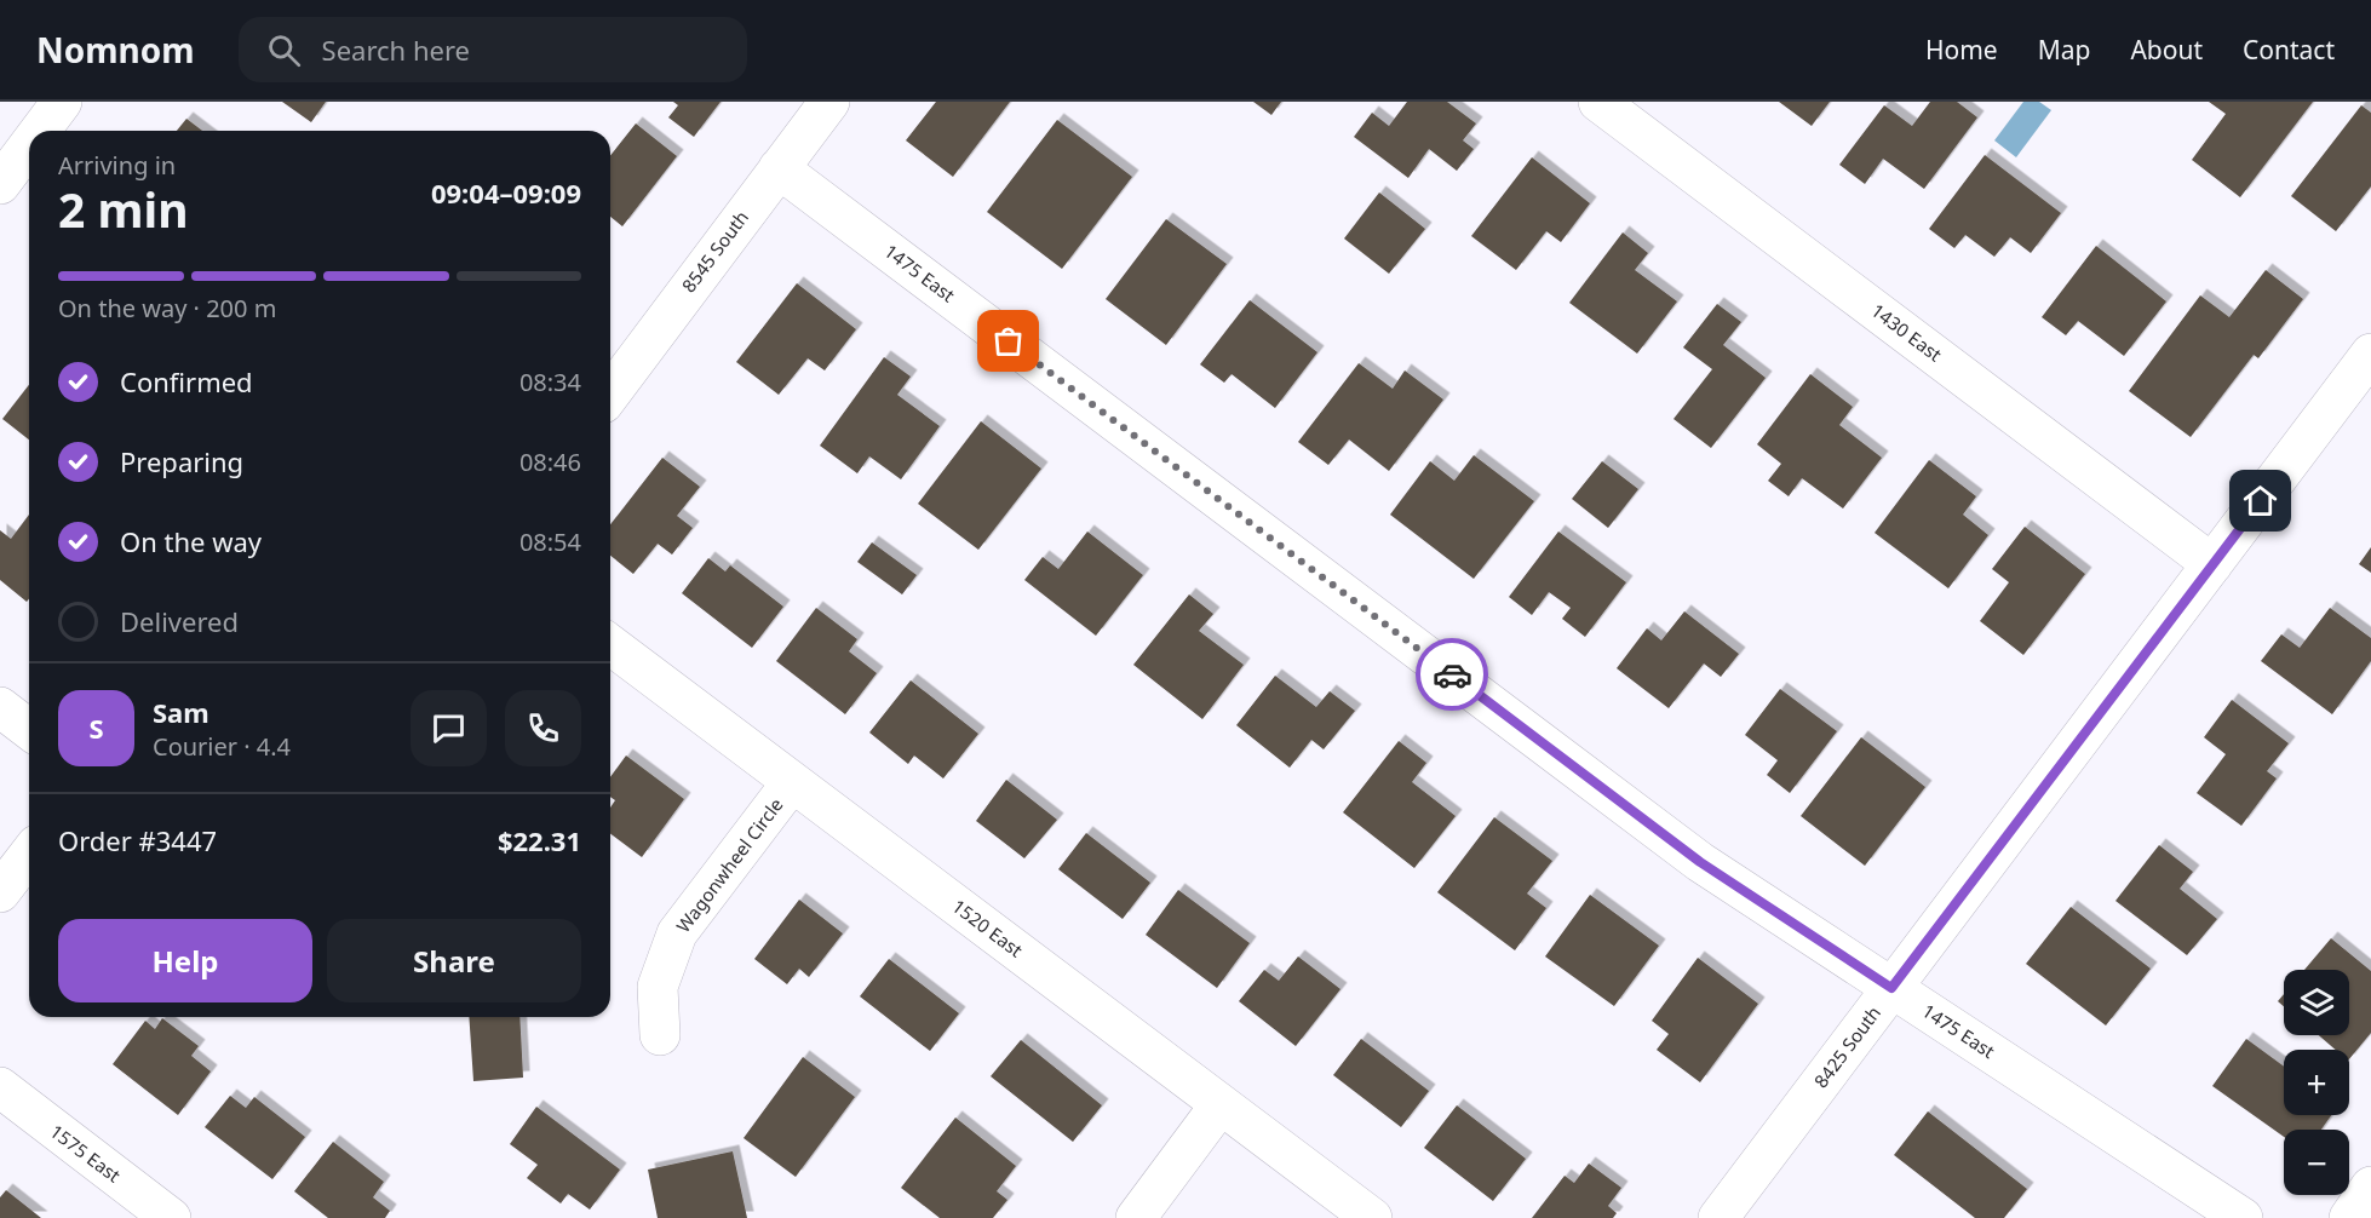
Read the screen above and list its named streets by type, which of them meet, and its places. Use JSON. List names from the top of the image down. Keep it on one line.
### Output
{"streets":{"street":["8545 South","1475 East","1430 East","Wagonwheel Circle","1520 East","8425 South","1575 East"]},"crossings":[["8545 South","1475 East"],["1475 East","8425 South"],["1430 East","8425 South"],["Wagonwheel Circle","1520 East"]],"page":{"header":"Nomnom","search":"Search here","nav":["Home","Map","About","Contact"],"heading":["2 min","Arriving in","09:04–09:09"],"panel":["Sam","Courier · 4.4","Order #3447","$22.31"],"bar":"On the way · 200 m","list":[["Confirmed","08:34"],["Preparing","08:46"],["On the way","08:54"],"Delivered"],"round":"S","buttons":["Help","Share"],"map_buttons":["+","−"]}}
